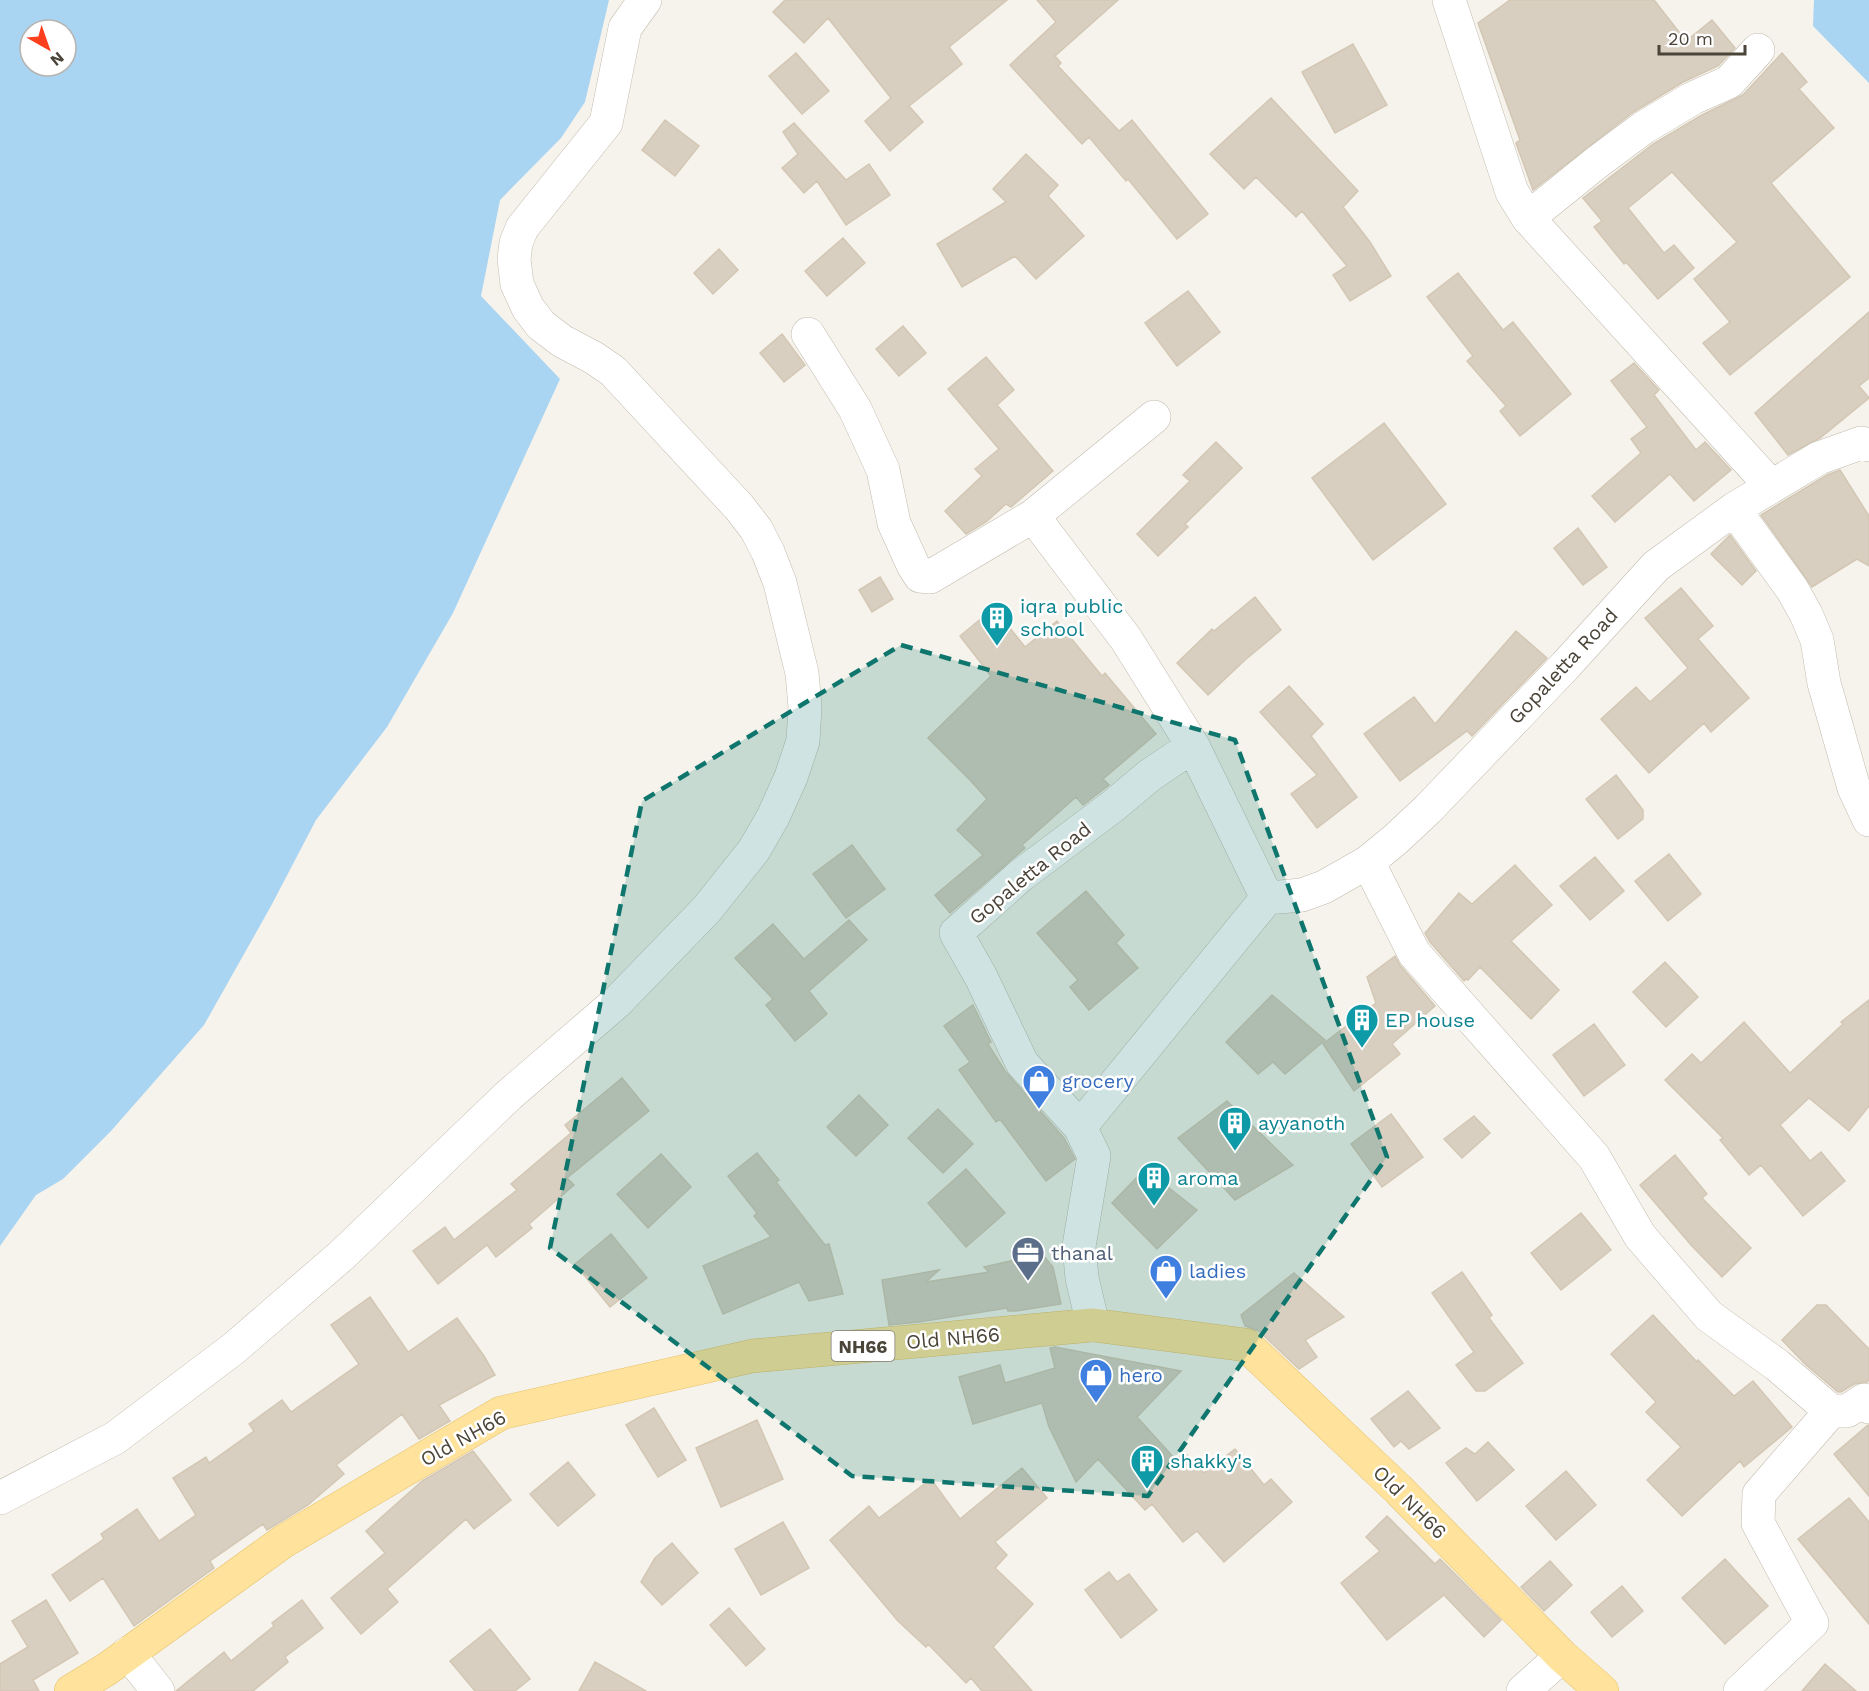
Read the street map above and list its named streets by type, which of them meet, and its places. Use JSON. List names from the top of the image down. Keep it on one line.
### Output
{"streets":{"main road":["Old NH66","NH66"],"street":["Gopaletta Road"]},"crossings":[["Gopaletta Road","Old NH66"]],"places":{"building":["iqra public school","EP house","ayyanoth","aroma","shakky's"],"shop":["grocery","ladies","hero"],"office":["thanal"]},"scale_bar":"20 m","north":"bottom right"}
